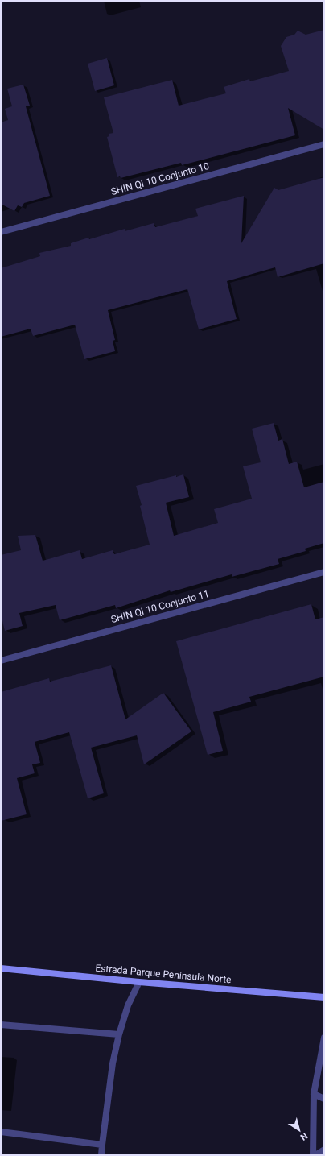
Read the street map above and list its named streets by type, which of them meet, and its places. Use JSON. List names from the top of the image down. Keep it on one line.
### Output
{"streets":{"main road":["Estrada Parque Península Norte"],"street":["SHIN QI 10 Conjunto 10","SHIN QI 10 Conjunto 11"]},"north":"bottom right"}
